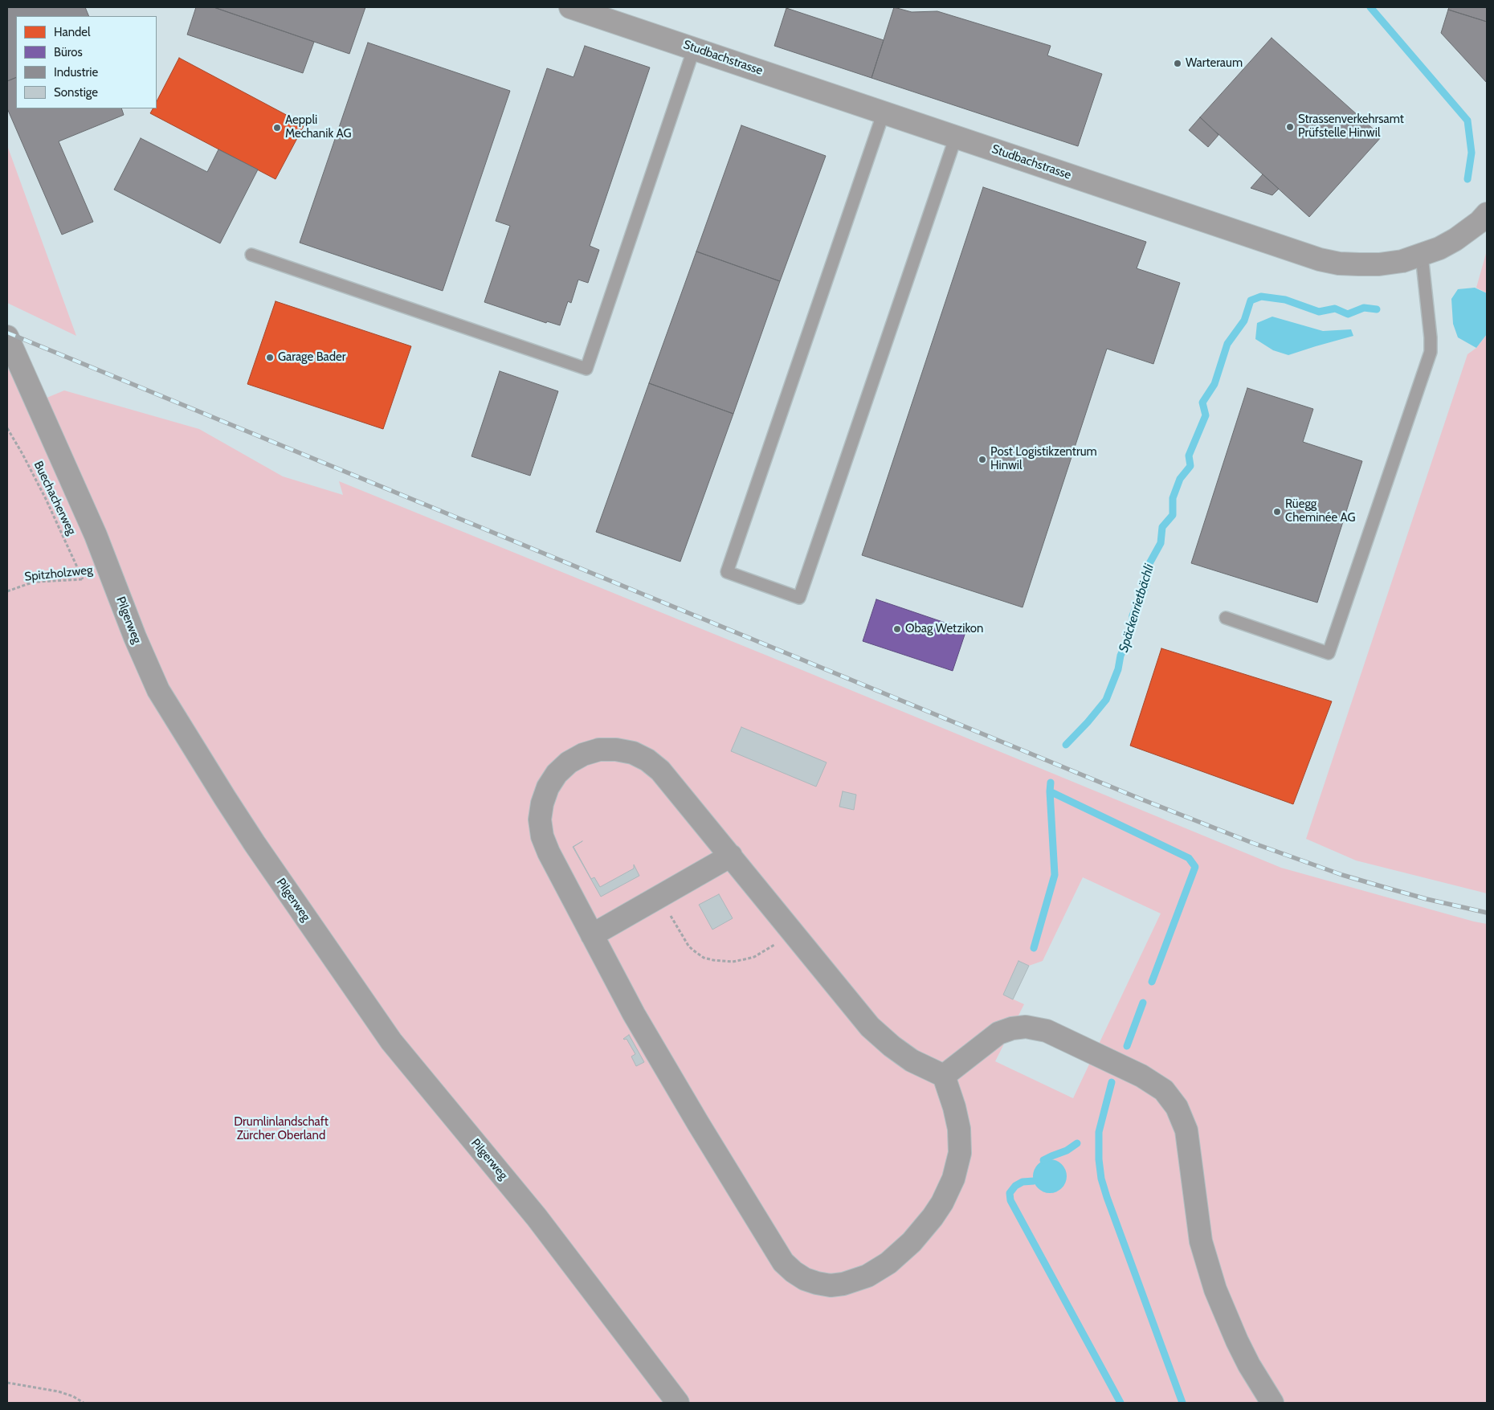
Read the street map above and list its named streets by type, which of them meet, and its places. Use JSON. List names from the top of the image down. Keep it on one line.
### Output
{"streets":{"street":["Studbachstrasse","Pilgerweg"],"path":["Buechacherweg","Spitzholzweg"]},"crossings":[["Buechacherweg","Spitzholzweg"],["Spitzholzweg","Pilgerweg"]],"water":["Späckenrietbächli"],"parks":["Drumlinlandschaft Zürcher Oberland"],"places":["Warteraum","Strassenverkehrsamt Prüfstelle Hinwil","Aeppli Mechanik AG","Garage Bader","Post Logistikzentrum Hinwil","Rüegg Cheminée AG","Obag Wetzikon"],"legend":["Handel","Büros","Industrie","Sonstige"]}
